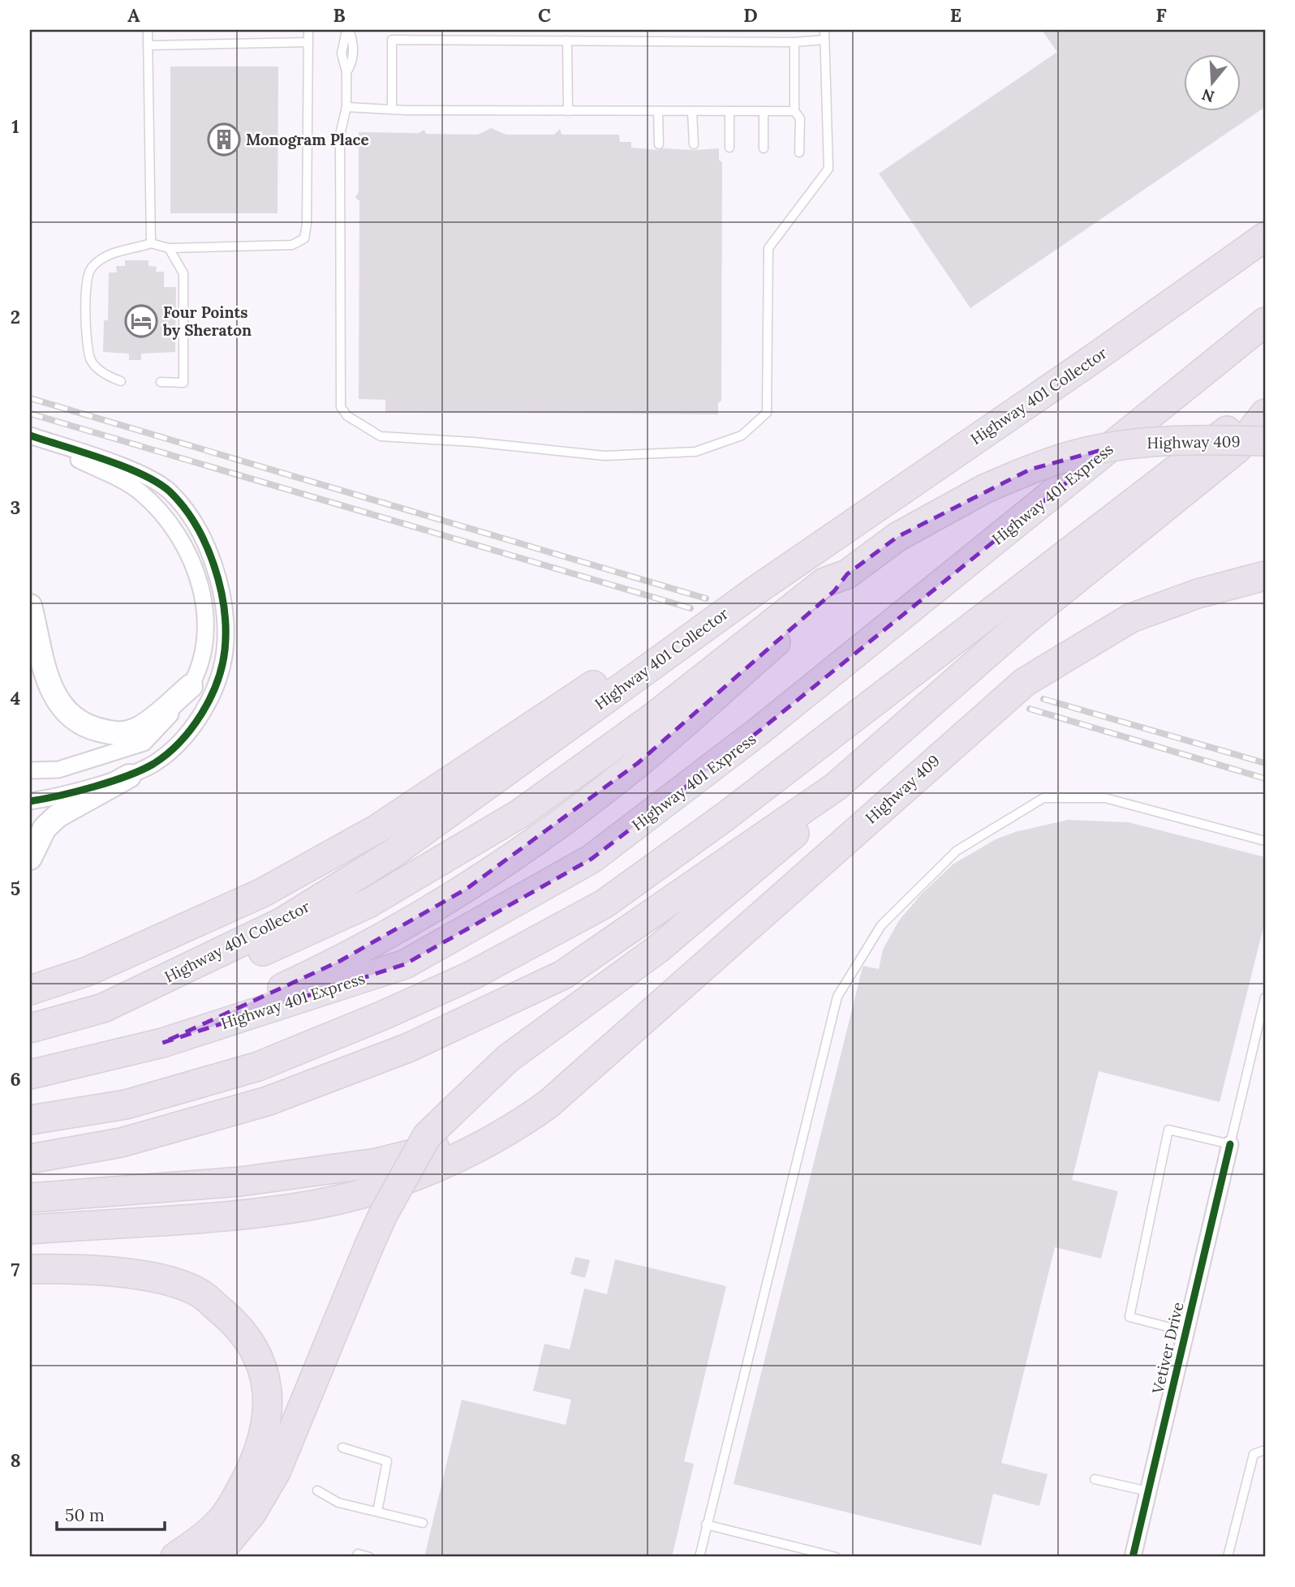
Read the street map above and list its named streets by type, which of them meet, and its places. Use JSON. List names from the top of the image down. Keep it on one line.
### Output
{"streets":{"highway":["Highway 401 Collector","Highway 409","Highway 401 Express"],"street":["Vetiver Drive"]},"places":{"building":["Monogram Place"],"hotel":["Four Points by Sheraton"]},"scale_bar":"50 m","north":"bottom","grid":{"columns":["A","B","C","D","E","F"],"rows":["1","2","3","4","5","6","7","8"]}}
